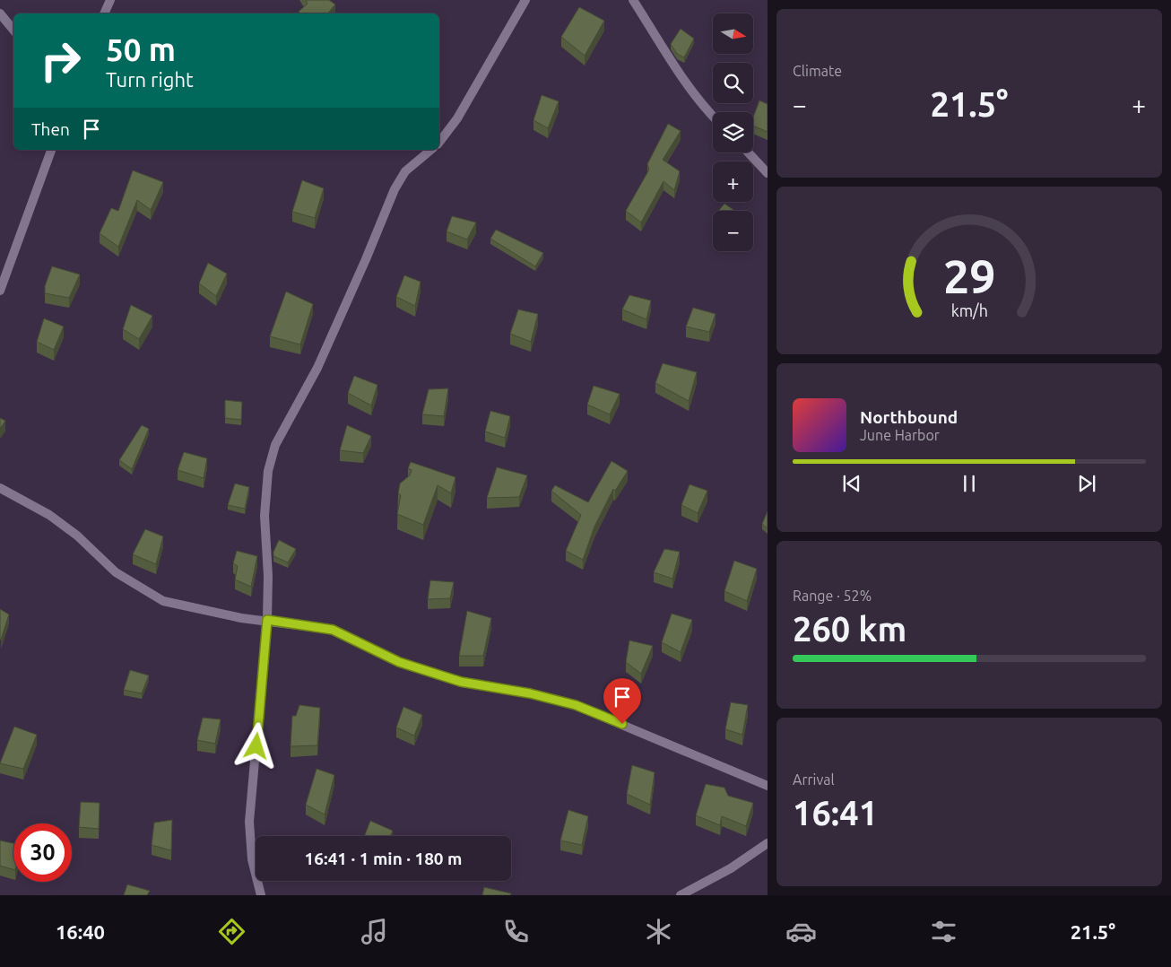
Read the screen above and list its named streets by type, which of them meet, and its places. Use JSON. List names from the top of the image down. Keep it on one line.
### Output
{"north":"right","page":{"tile":["Climate",["Range · 52%","260 km"],["Arrival","16:41"]],"map_buttons":["+","−"],"turn":["50 m","Turn right"],"heat":["−","21.5°","+"],"then":"Then","song":["Northbound","June Harbor"],"limit":"30","trip":"16:41 · 1 min · 180 m","tabs":["16:40","21.5°"],"gauge":["29","km/h"]}}
